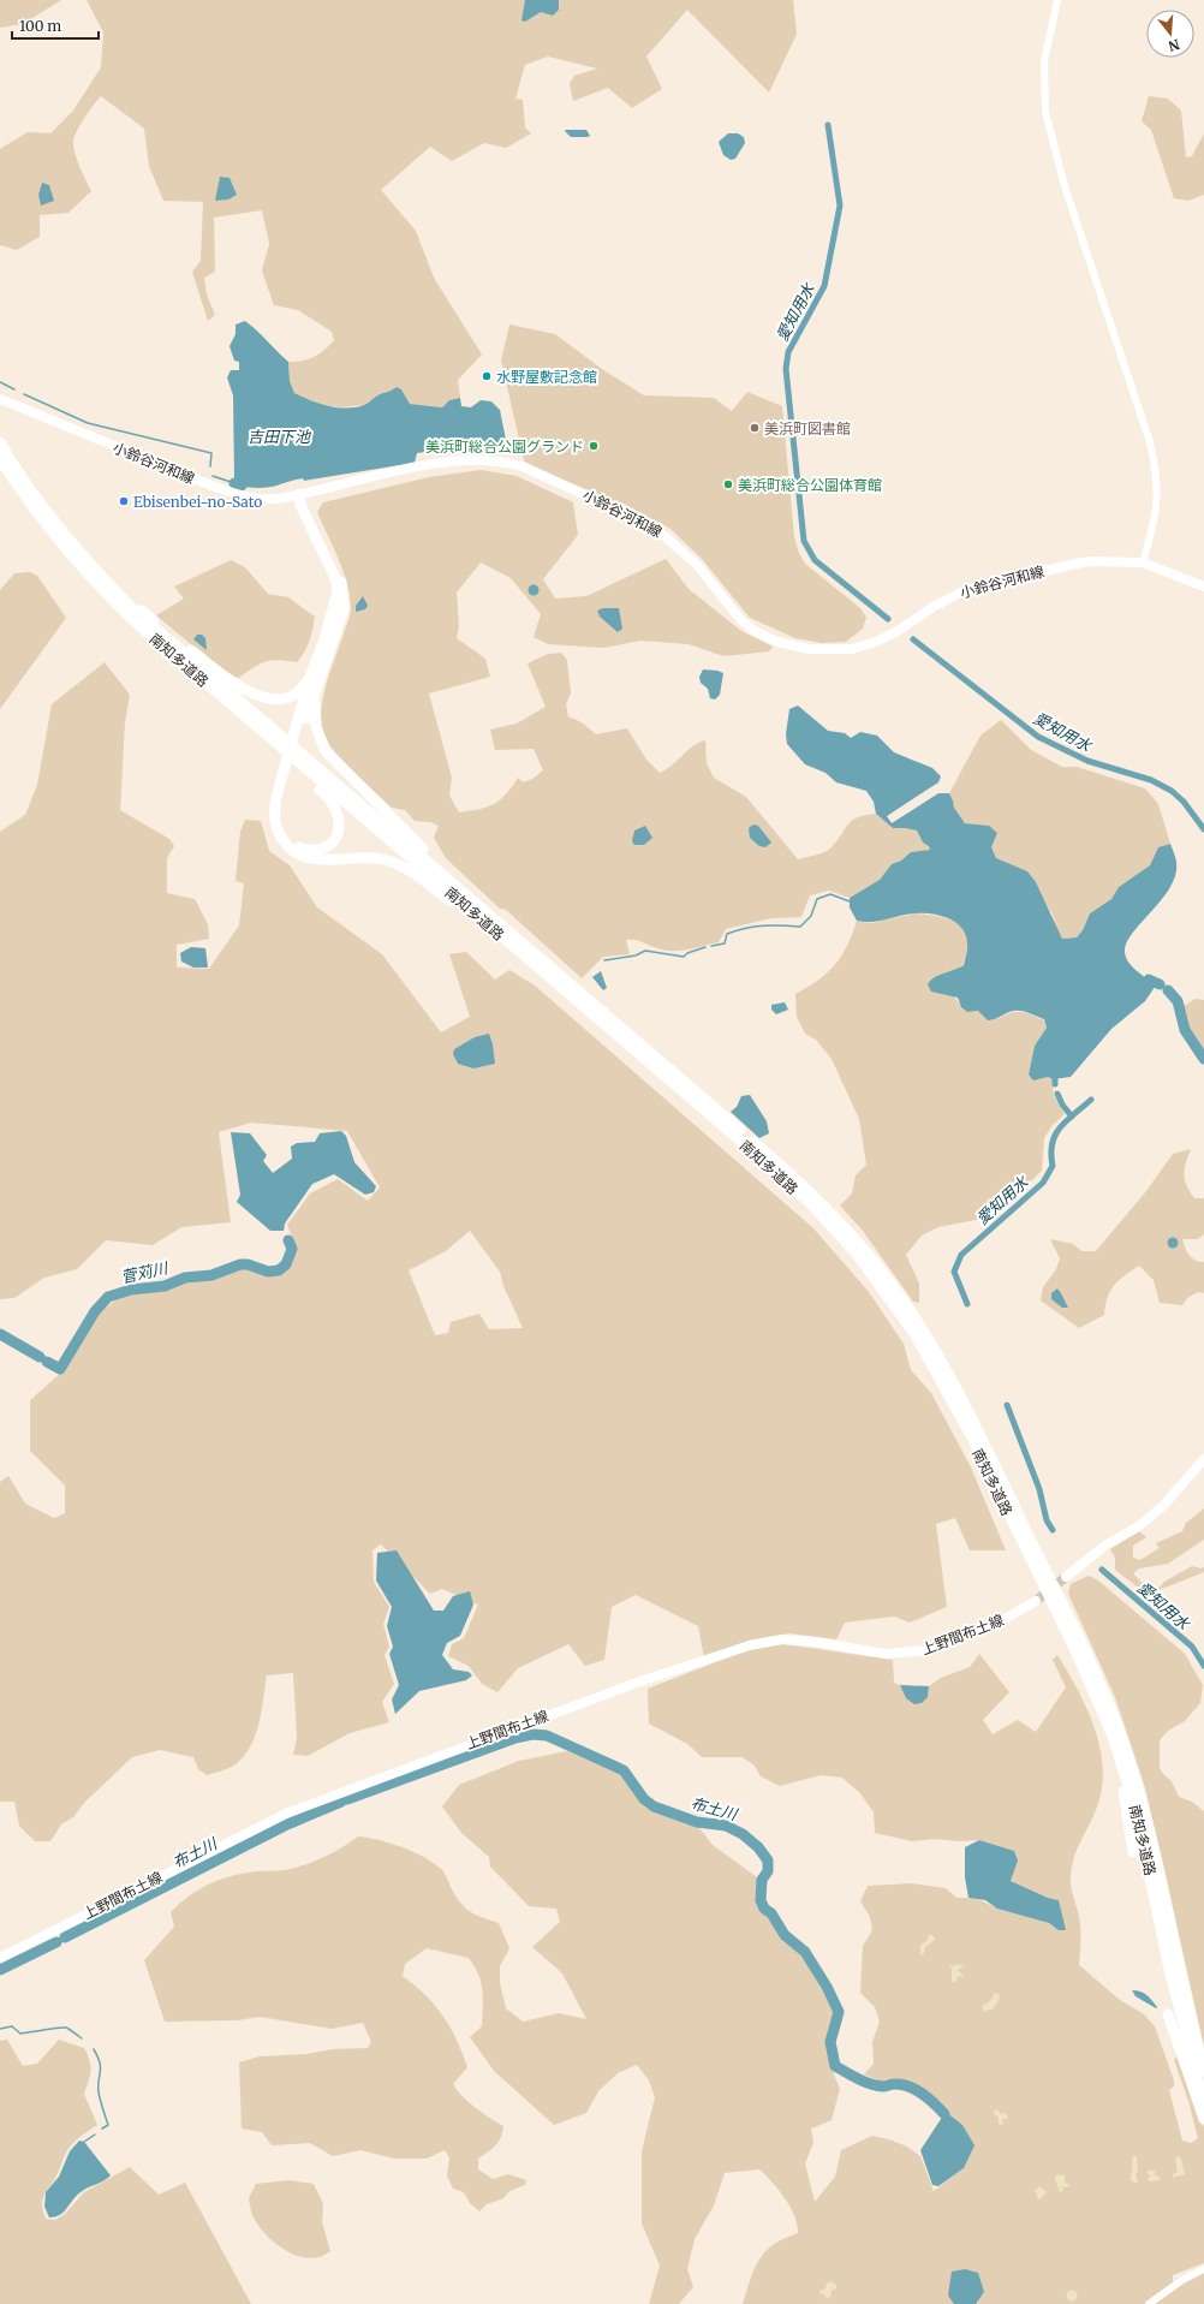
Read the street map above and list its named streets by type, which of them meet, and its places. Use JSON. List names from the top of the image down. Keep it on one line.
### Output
{"streets":{"highway":["南知多道路"],"main road":["小鈴谷河和線","上野間布土線"]},"water":["愛知用水","吉田下池","菅苅川","布土川"],"places":["水野屋敷記念館","美浜町図書館","美浜町総合公園グランド","美浜町総合公園体育館","Ebisenbei-no-Sato"],"scale_bar":"100 m","north":"bottom"}
